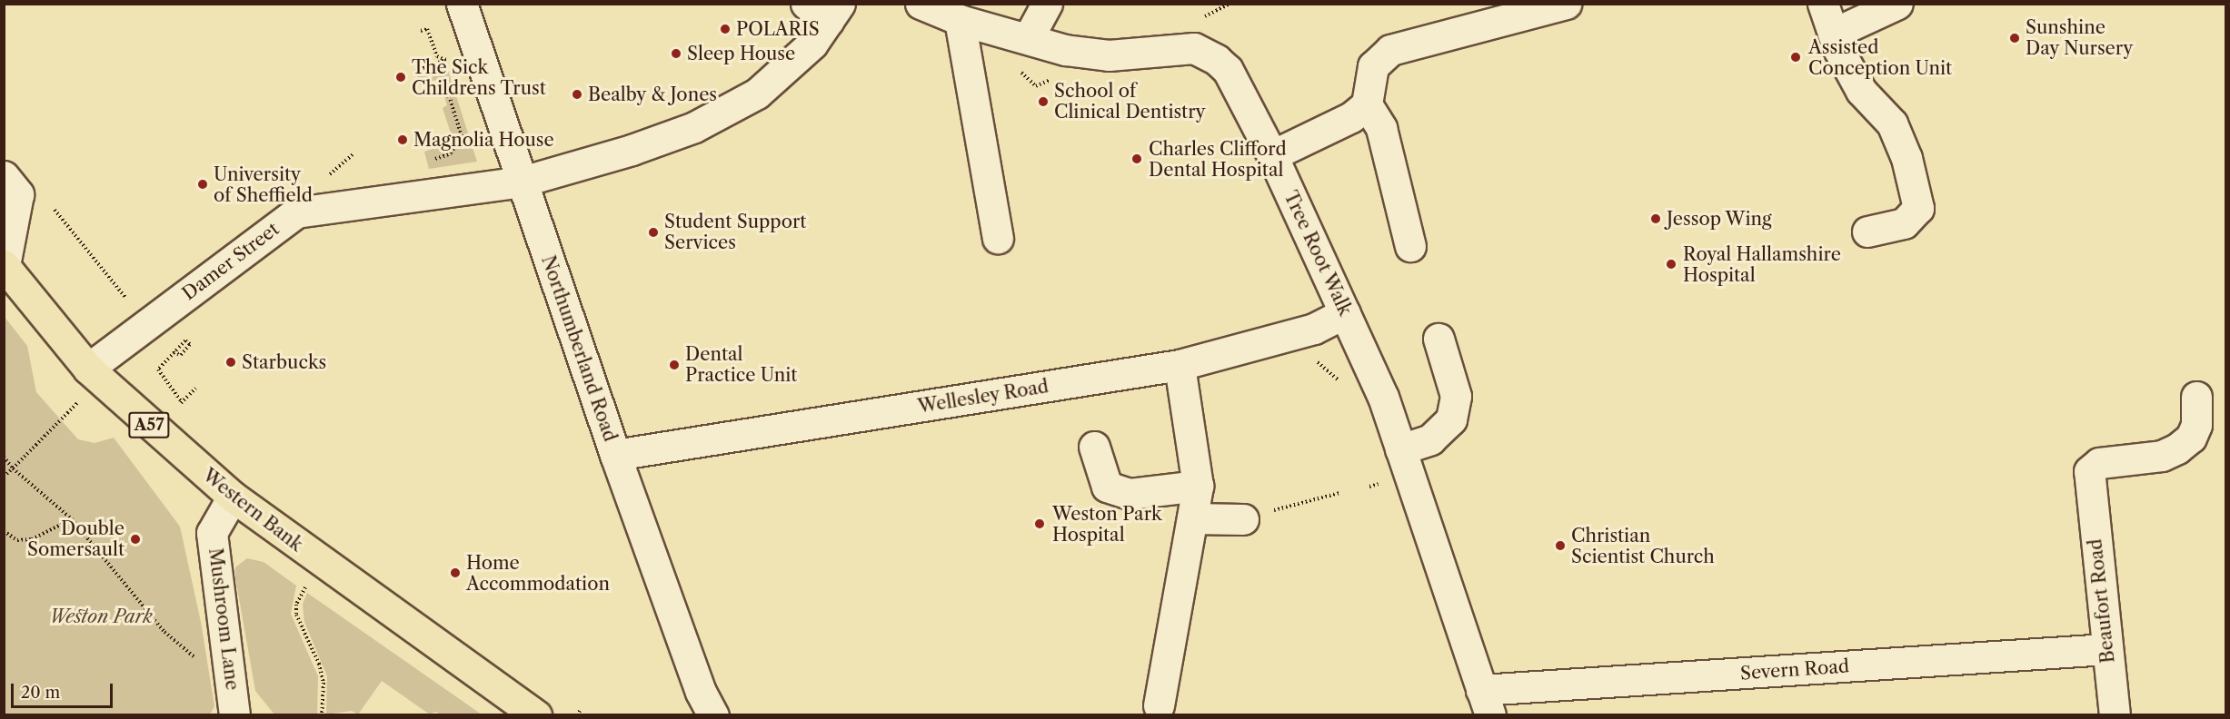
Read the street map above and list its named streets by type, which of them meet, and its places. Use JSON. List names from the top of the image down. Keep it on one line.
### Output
{"streets":{"main road":["A57","Western Bank"],"street":["Tree Root Walk","Damer Street","Northumberland Road","Wellesley Road","Beaufort Road","Mushroom Lane","Severn Road"]},"crossings":[["Tree Root Walk","Wellesley Road"],["Tree Root Walk","Severn Road"],["Damer Street","Northumberland Road"],["Damer Street","Western Bank"],["Northumberland Road","Wellesley Road"],["Western Bank","Mushroom Lane"],["Beaufort Road","Severn Road"]],"parks":["Weston Park"],"places":["POLARIS","Sunshine Day Nursery","Sleep House","Assisted Conception Unit","The Sick Childrens Trust","Bealby & Jones","School of Clinical Dentistry","Magnolia House","Charles Clifford Dental Hospital","University of Sheffield","Jessop Wing","Student Support Services","Royal Hallamshire Hospital","Starbucks","Dental Practice Unit","Weston Park Hospital","Double Somersault","Christian Scientist Church","Home Accommodation"],"scale_bar":"20 m"}
